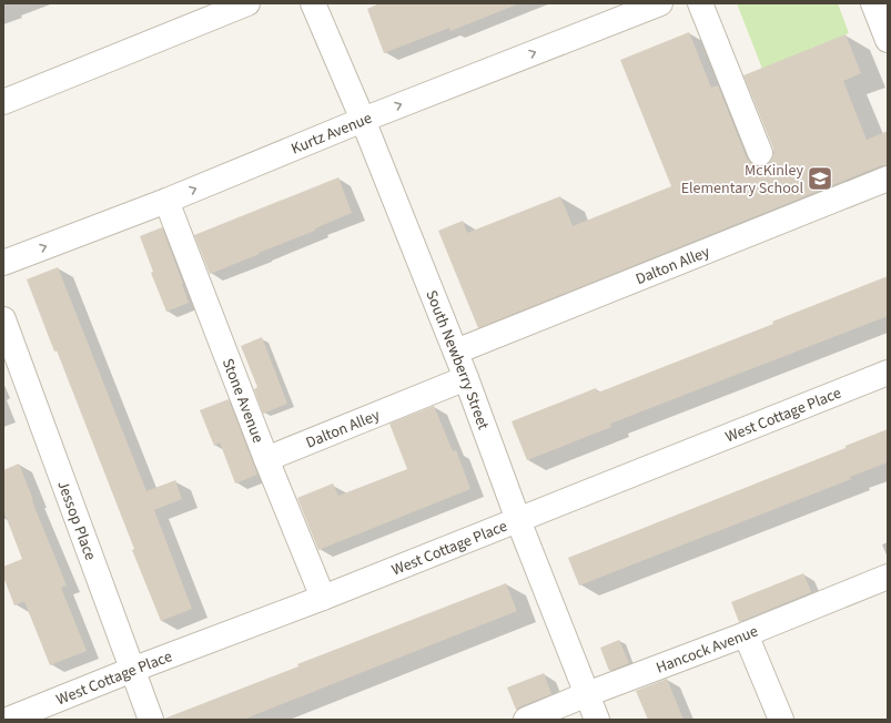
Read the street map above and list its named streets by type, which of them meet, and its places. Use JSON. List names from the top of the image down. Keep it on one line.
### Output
{"streets":{"street":["Kurtz Avenue","Dalton Alley","South Newberry Street","Stone Avenue","West Cottage Place","Jessop Place","Hancock Avenue"]},"crossings":[["Kurtz Avenue","South Newberry Street"],["Kurtz Avenue","Stone Avenue"],["Dalton Alley","South Newberry Street"],["Dalton Alley","Stone Avenue"],["South Newberry Street","West Cottage Place"],["South Newberry Street","Hancock Avenue"],["Stone Avenue","West Cottage Place"],["West Cottage Place","Jessop Place"]],"places":{"school or university":["McKinley Elementary School"]}}
